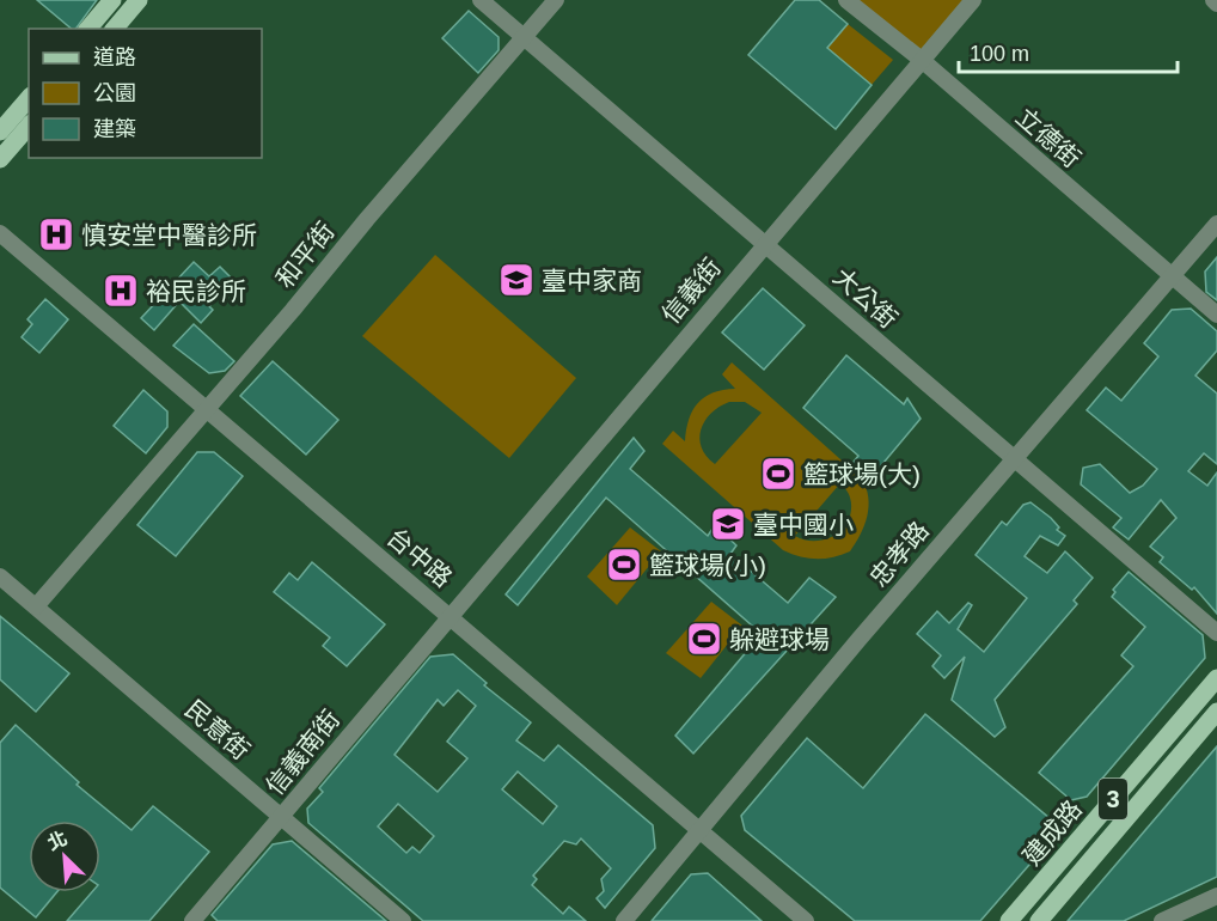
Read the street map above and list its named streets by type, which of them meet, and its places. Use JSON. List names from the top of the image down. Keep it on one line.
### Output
{"streets":{"main road":["3","建成路"],"street":["立德街","和平街","信義街","大公街","忠孝路","台中路","民意街","信義南街"]},"crossings":[["立德街","信義街"],["立德街","忠孝路"],["和平街","大公街"],["和平街","台中路"],["和平街","民意街"],["信義街","大公街"],["信義街","台中路"],["信義街","信義南街"],["大公街","忠孝路"],["忠孝路","台中路"],["台中路","信義南街"],["民意街","信義南街"]],"places":{"hospital":["慎安堂中醫診所","裕民診所"],"school or university":["臺中家商","臺中國小"],"sports":["籃球場(大)","籃球場(小)","躲避球場"]},"legend":["道路","公園","建築"],"scale_bar":"100 m","north":"top left"}
